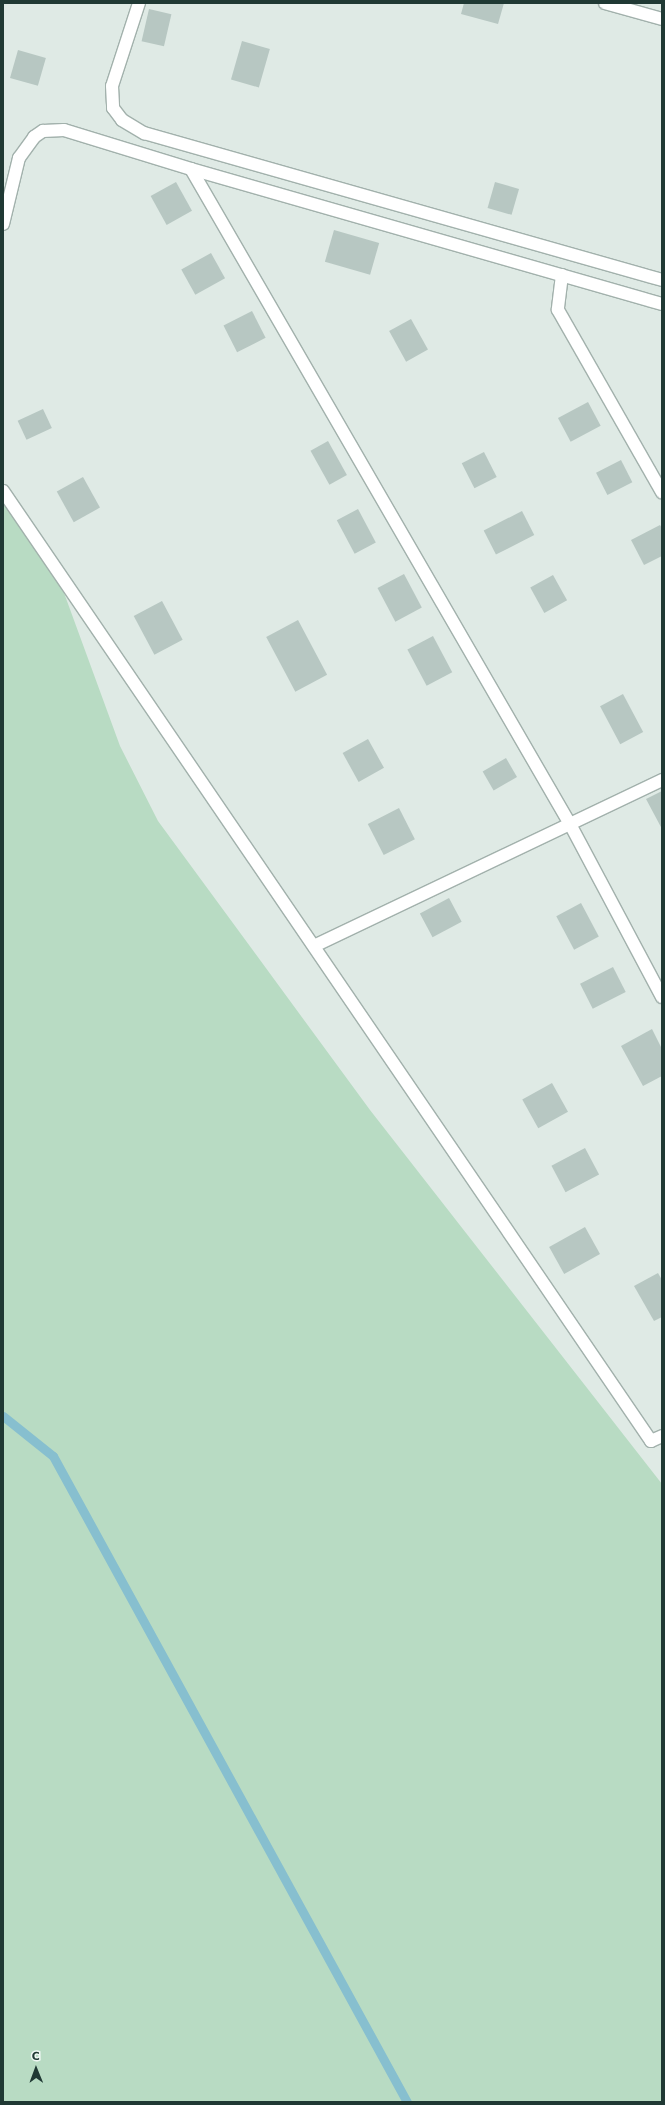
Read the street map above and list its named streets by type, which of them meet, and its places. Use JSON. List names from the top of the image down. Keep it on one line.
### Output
{"north":"top"}
